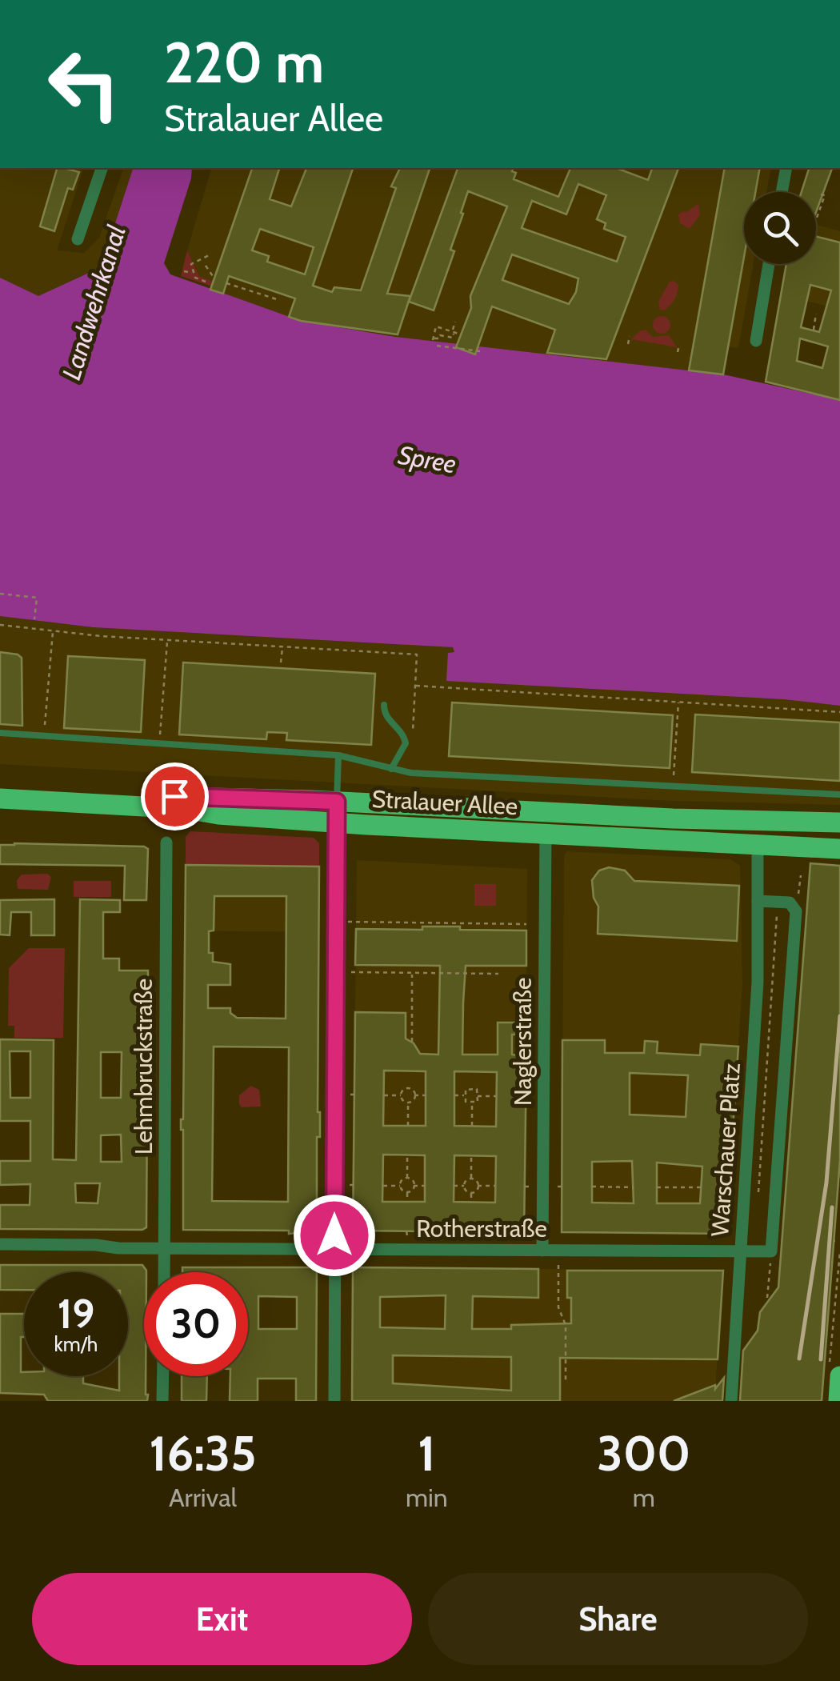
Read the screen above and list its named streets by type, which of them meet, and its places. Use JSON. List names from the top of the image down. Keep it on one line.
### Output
{"streets":{"main road":["Stralauer Allee"],"street":["Naglerstraße","Lehmbruckstraße","Warschauer Platz","Rotherstraße"]},"crossings":[["Stralauer Allee","Naglerstraße"],["Stralauer Allee","Warschauer Platz"],["Naglerstraße","Rotherstraße"],["Lehmbruckstraße","Rotherstraße"],["Warschauer Platz","Rotherstraße"]],"water":["Landwehrkanal","Spree"],"page":{"turn":["220 m","Stralauer Allee"],"speed":"19 km/h","limit":"30","eta":["16:35","Arrival","1","min","300","m"],"buttons":["Exit","Share"]}}
